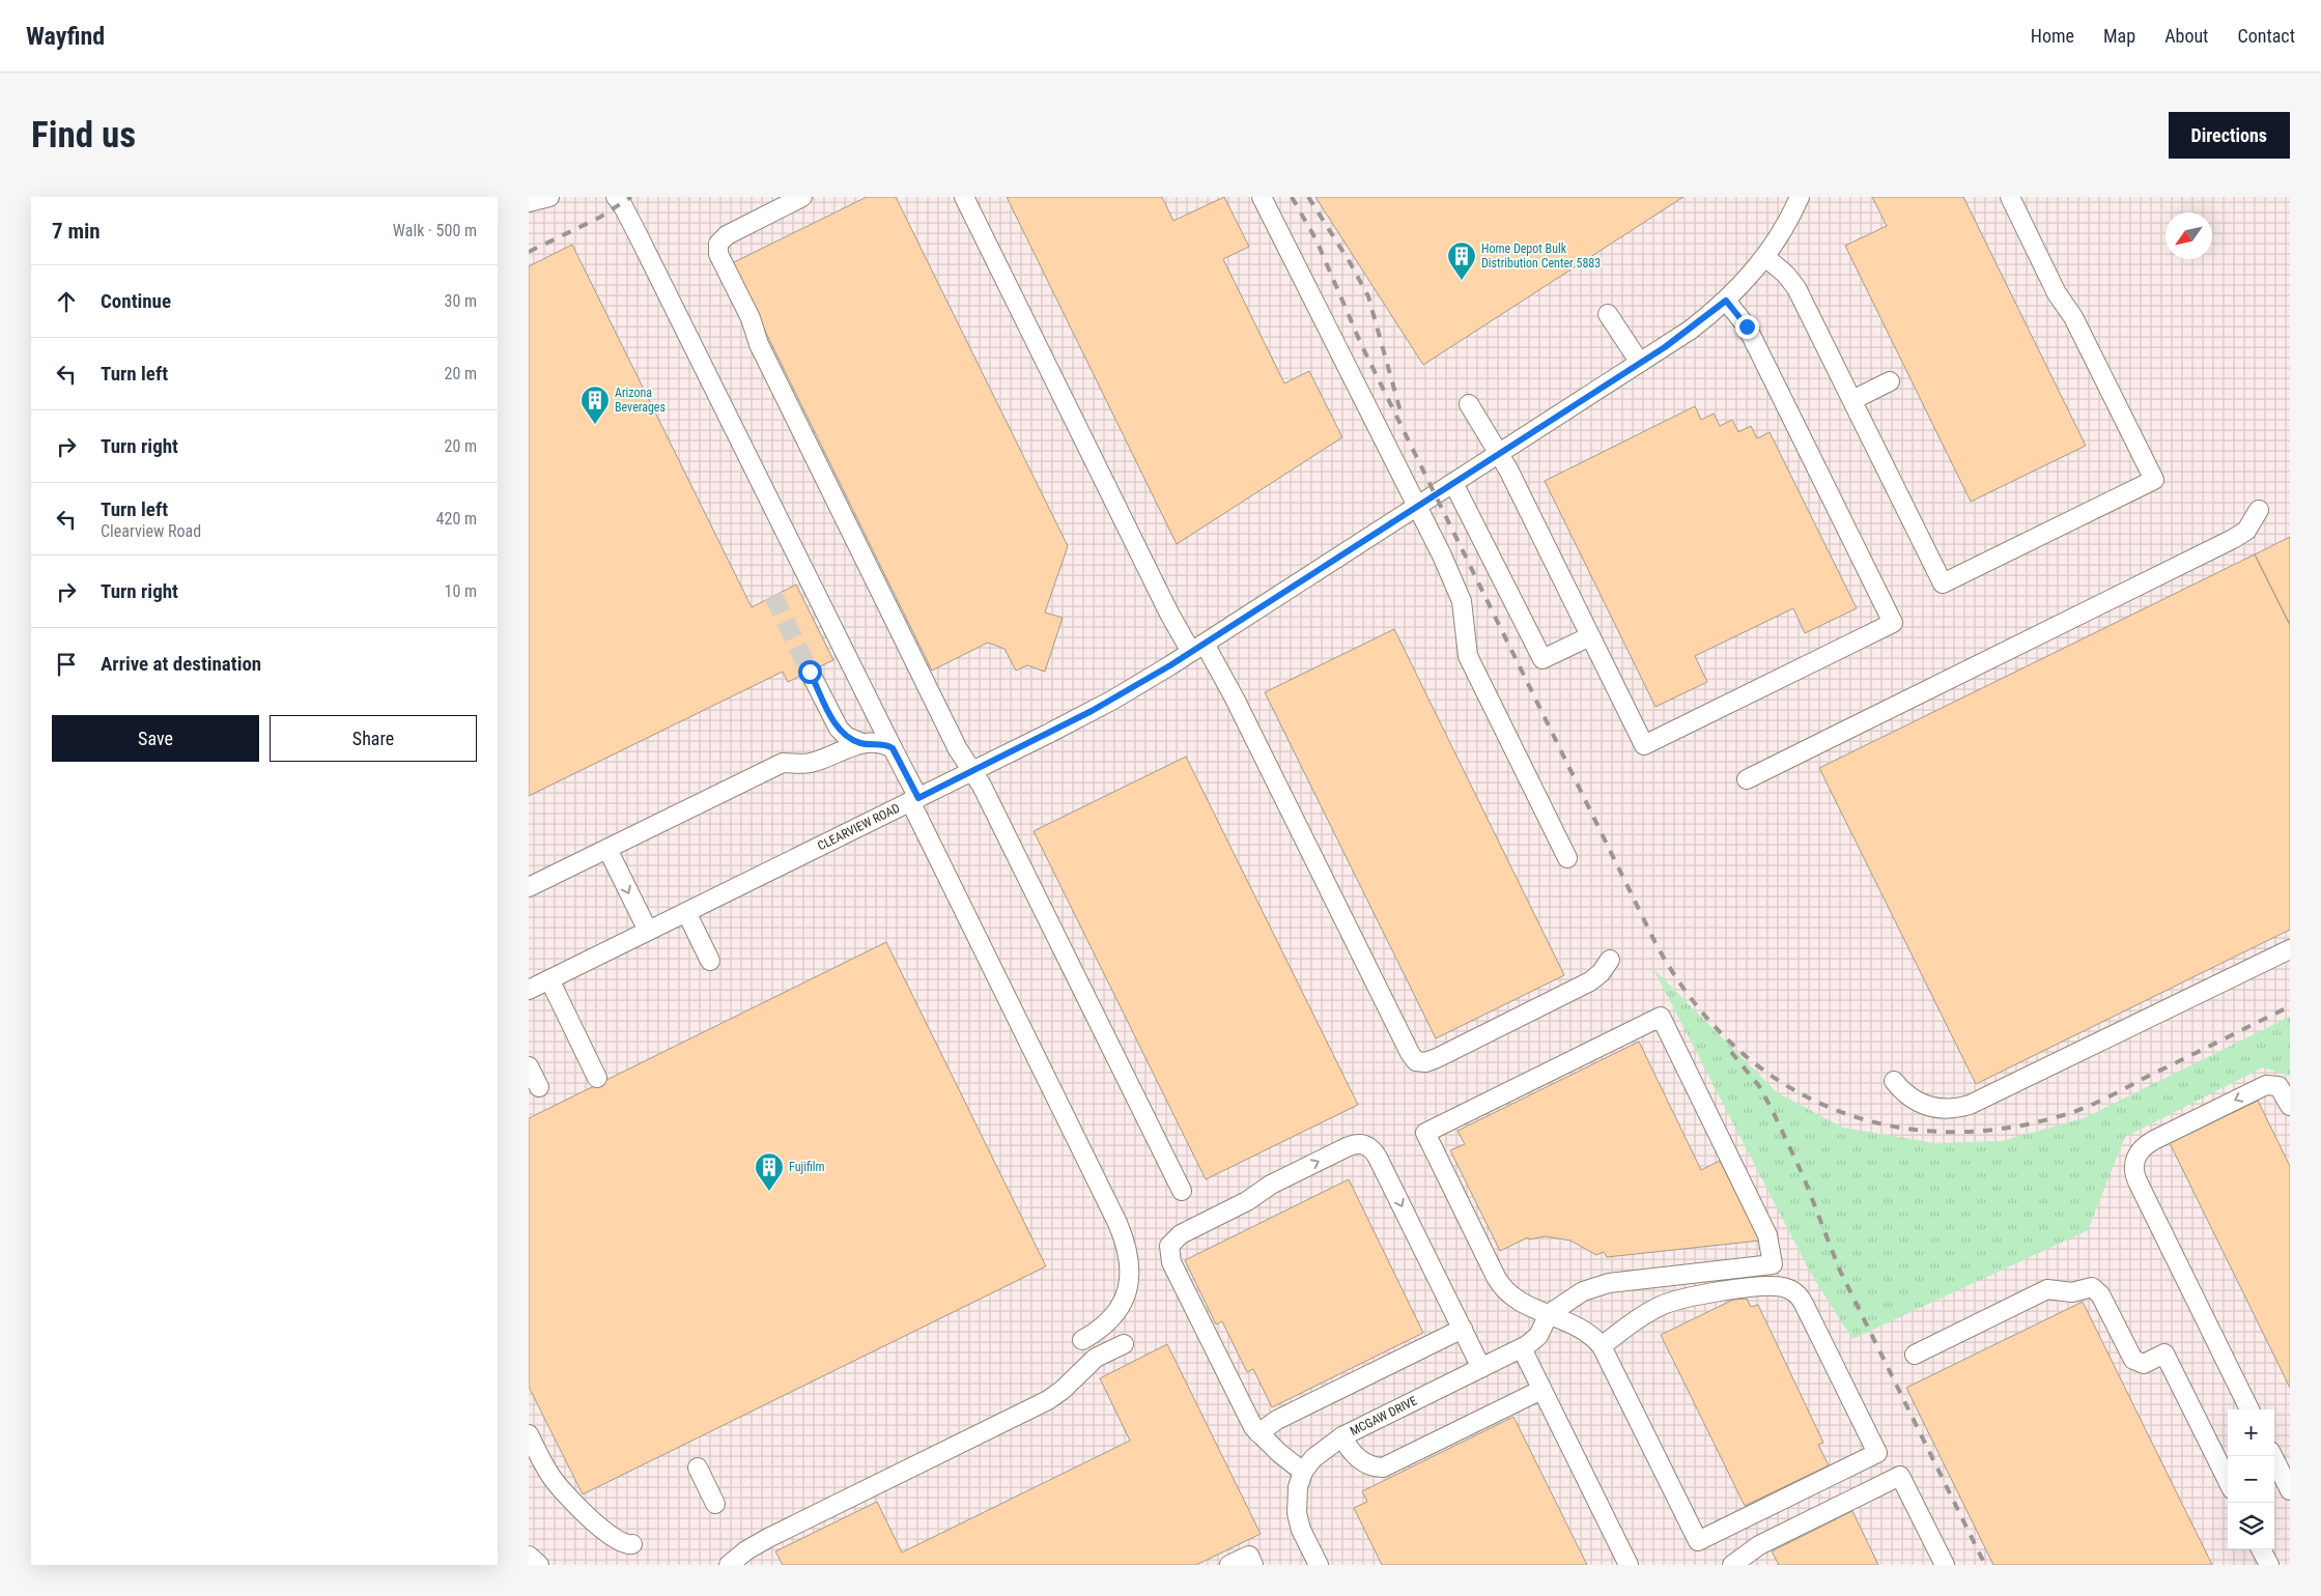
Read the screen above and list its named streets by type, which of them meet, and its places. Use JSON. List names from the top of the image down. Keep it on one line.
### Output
{"streets":{"street":["CLEARVIEW ROAD","MCGAW DRIVE"]},"places":{"building":["Home Depot Bulk Distribution Center 5883","Arizona Beverages","Fujifilm"]},"north":"bottom left","page":{"header":"Wayfind","nav":["Home","Map","About","Contact"],"buttons":["Directions",["Save","Share"]],"title":"Find us","heading":["7 min","Walk · 500 m"],"list":[["Continue","30 m"],["Turn left","20 m"],["Turn right","20 m"],["Turn left","Clearview Road","420 m"],["Turn right","10 m"],"Arrive at destination"],"map_buttons":["+","−"]}}
